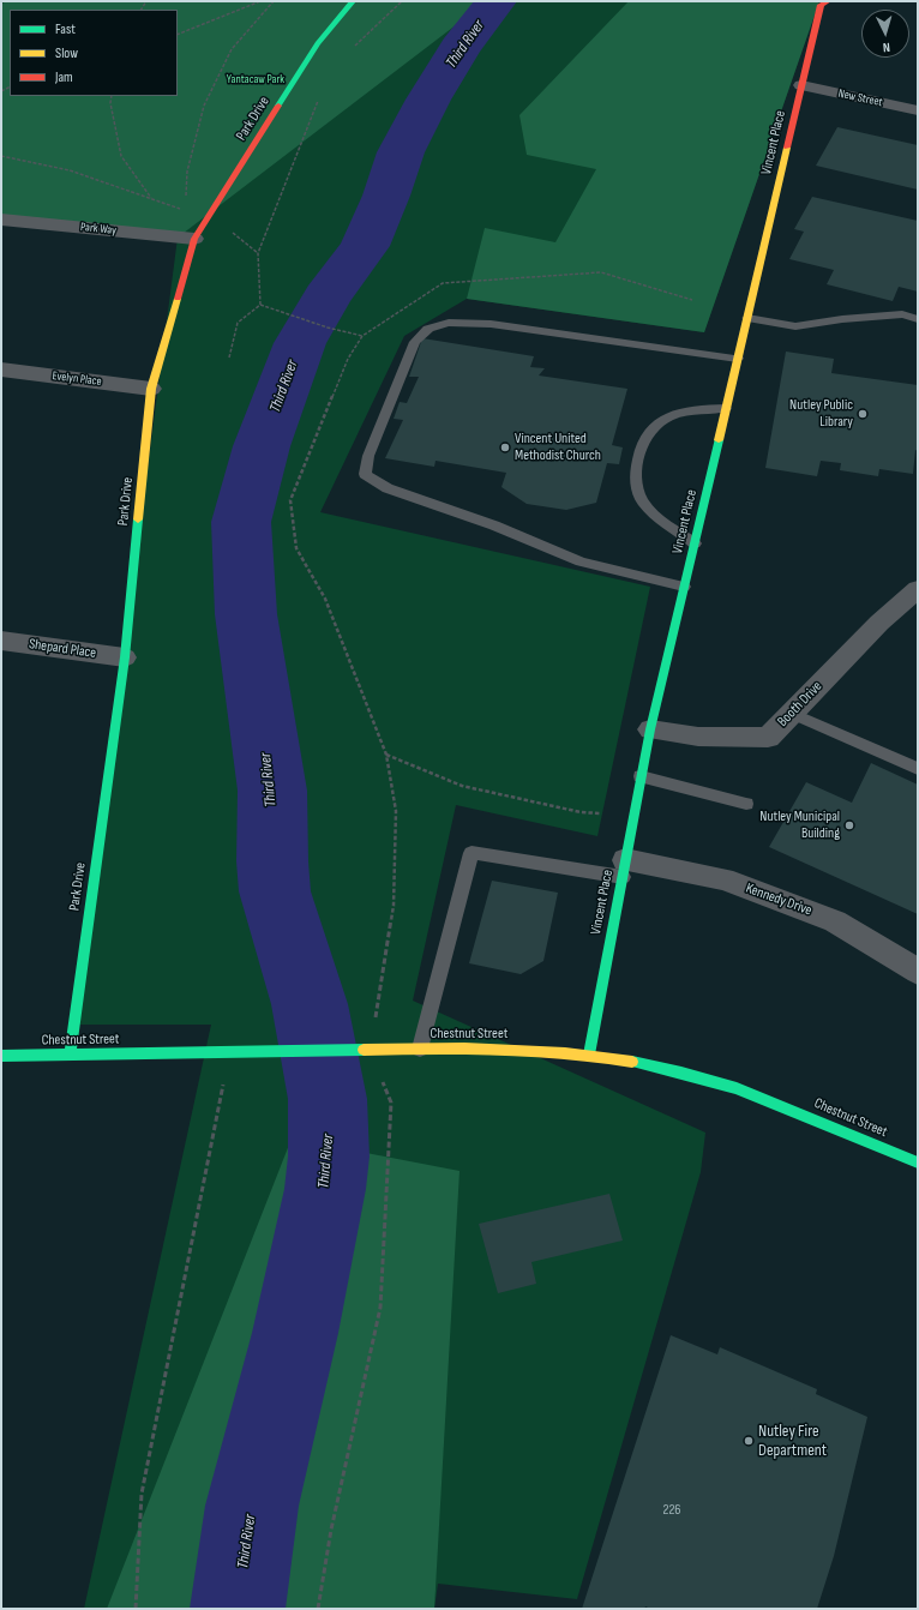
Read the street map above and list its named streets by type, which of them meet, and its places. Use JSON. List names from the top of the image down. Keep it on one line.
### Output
{"streets":{"street":["New Street","Park Drive","Vincent Place","Park Way","Evelyn Place","Shepard Place","Booth Drive","Kennedy Drive","Chestnut Street"]},"crossings":[["New Street","Vincent Place"],["Park Drive","Park Way"],["Park Drive","Evelyn Place"],["Park Drive","Shepard Place"],["Park Drive","Chestnut Street"],["Vincent Place","Booth Drive"],["Vincent Place","Kennedy Drive"],["Vincent Place","Chestnut Street"]],"water":["Third River"],"parks":["Yantacaw Park"],"places":["Nutley Public Library","Vincent United Methodist Church","Nutley Municipal Building","Nutley Fire Department"],"house_numbers":["226"],"legend":["Fast","Slow","Jam"],"north":"bottom"}
